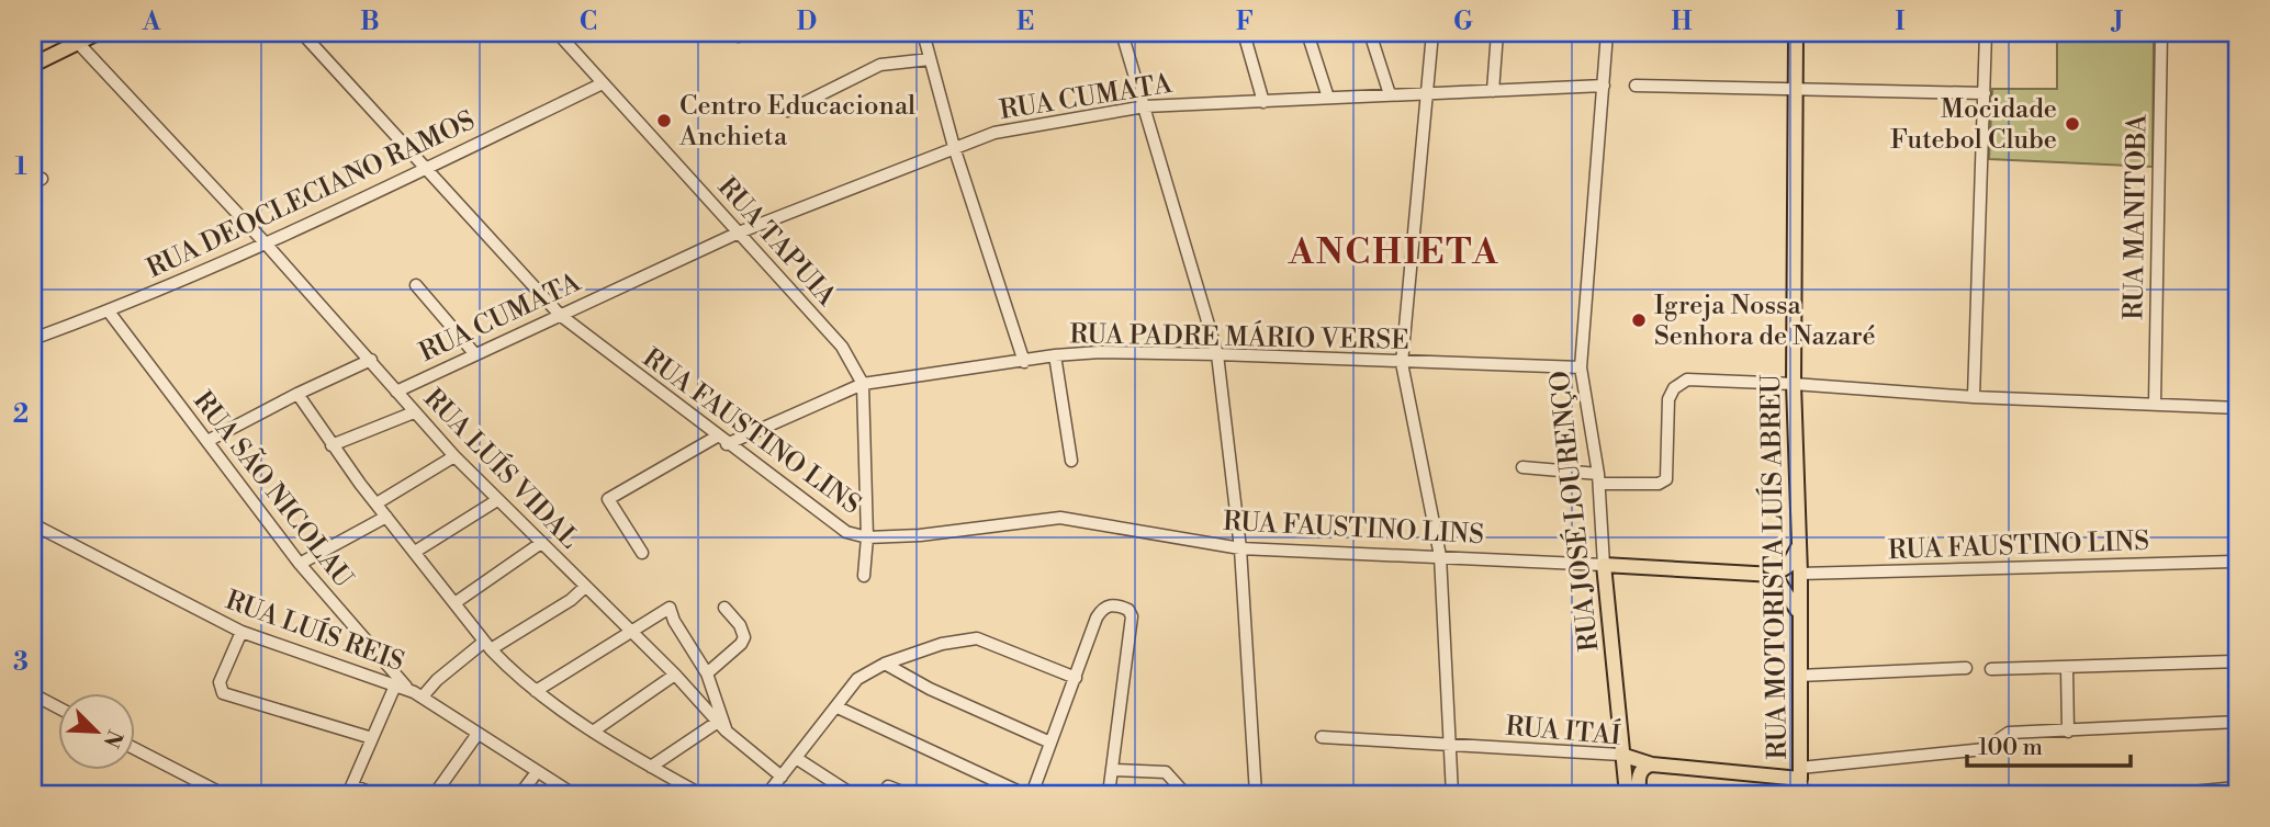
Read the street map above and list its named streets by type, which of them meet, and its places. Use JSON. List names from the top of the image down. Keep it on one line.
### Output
{"streets":{"main road":["RUA FAUSTINO LINS","RUA JOSÉ LOURENÇO","RUA MOTORISTA LUÍS ABREU","RUA ITAÍ"],"street":["RUA CUMATA","RUA DEOCLECIANO RAMOS","RUA MANITOBA","RUA TAPUIA","RUA PADRE MÁRIO VERSE","RUA LUÍS VIDAL","RUA SÃO NICOLAU","RUA LUÍS REIS"]},"crossings":[["RUA CUMATA","RUA TAPUIA"],["RUA CUMATA","RUA FAUSTINO LINS"],["RUA CUMATA","RUA LUÍS VIDAL"],["RUA CUMATA","RUA JOSÉ LOURENÇO"],["RUA DEOCLECIANO RAMOS","RUA TAPUIA"],["RUA DEOCLECIANO RAMOS","RUA FAUSTINO LINS"],["RUA DEOCLECIANO RAMOS","RUA LUÍS VIDAL"],["RUA DEOCLECIANO RAMOS","RUA SÃO NICOLAU"],["RUA TAPUIA","RUA PADRE MÁRIO VERSE"],["RUA PADRE MÁRIO VERSE","RUA FAUSTINO LINS"],["RUA PADRE MÁRIO VERSE","RUA JOSÉ LOURENÇO"],["RUA FAUSTINO LINS","RUA JOSÉ LOURENÇO"],["RUA FAUSTINO LINS","RUA MOTORISTA LUÍS ABREU"],["RUA SÃO NICOLAU","RUA LUÍS REIS"],["RUA JOSÉ LOURENÇO","RUA ITAÍ"],["RUA MOTORISTA LUÍS ABREU","RUA ITAÍ"]],"districts":["ANCHIETA"],"places":["Centro Educacional Anchieta","Mocidade Futebol Clube","Igreja Nossa Senhora de Nazaré"],"scale_bar":"100 m","north":"bottom right","grid":{"columns":["A","B","C","D","E","F","G","H","I","J"],"rows":["1","2","3"]}}
